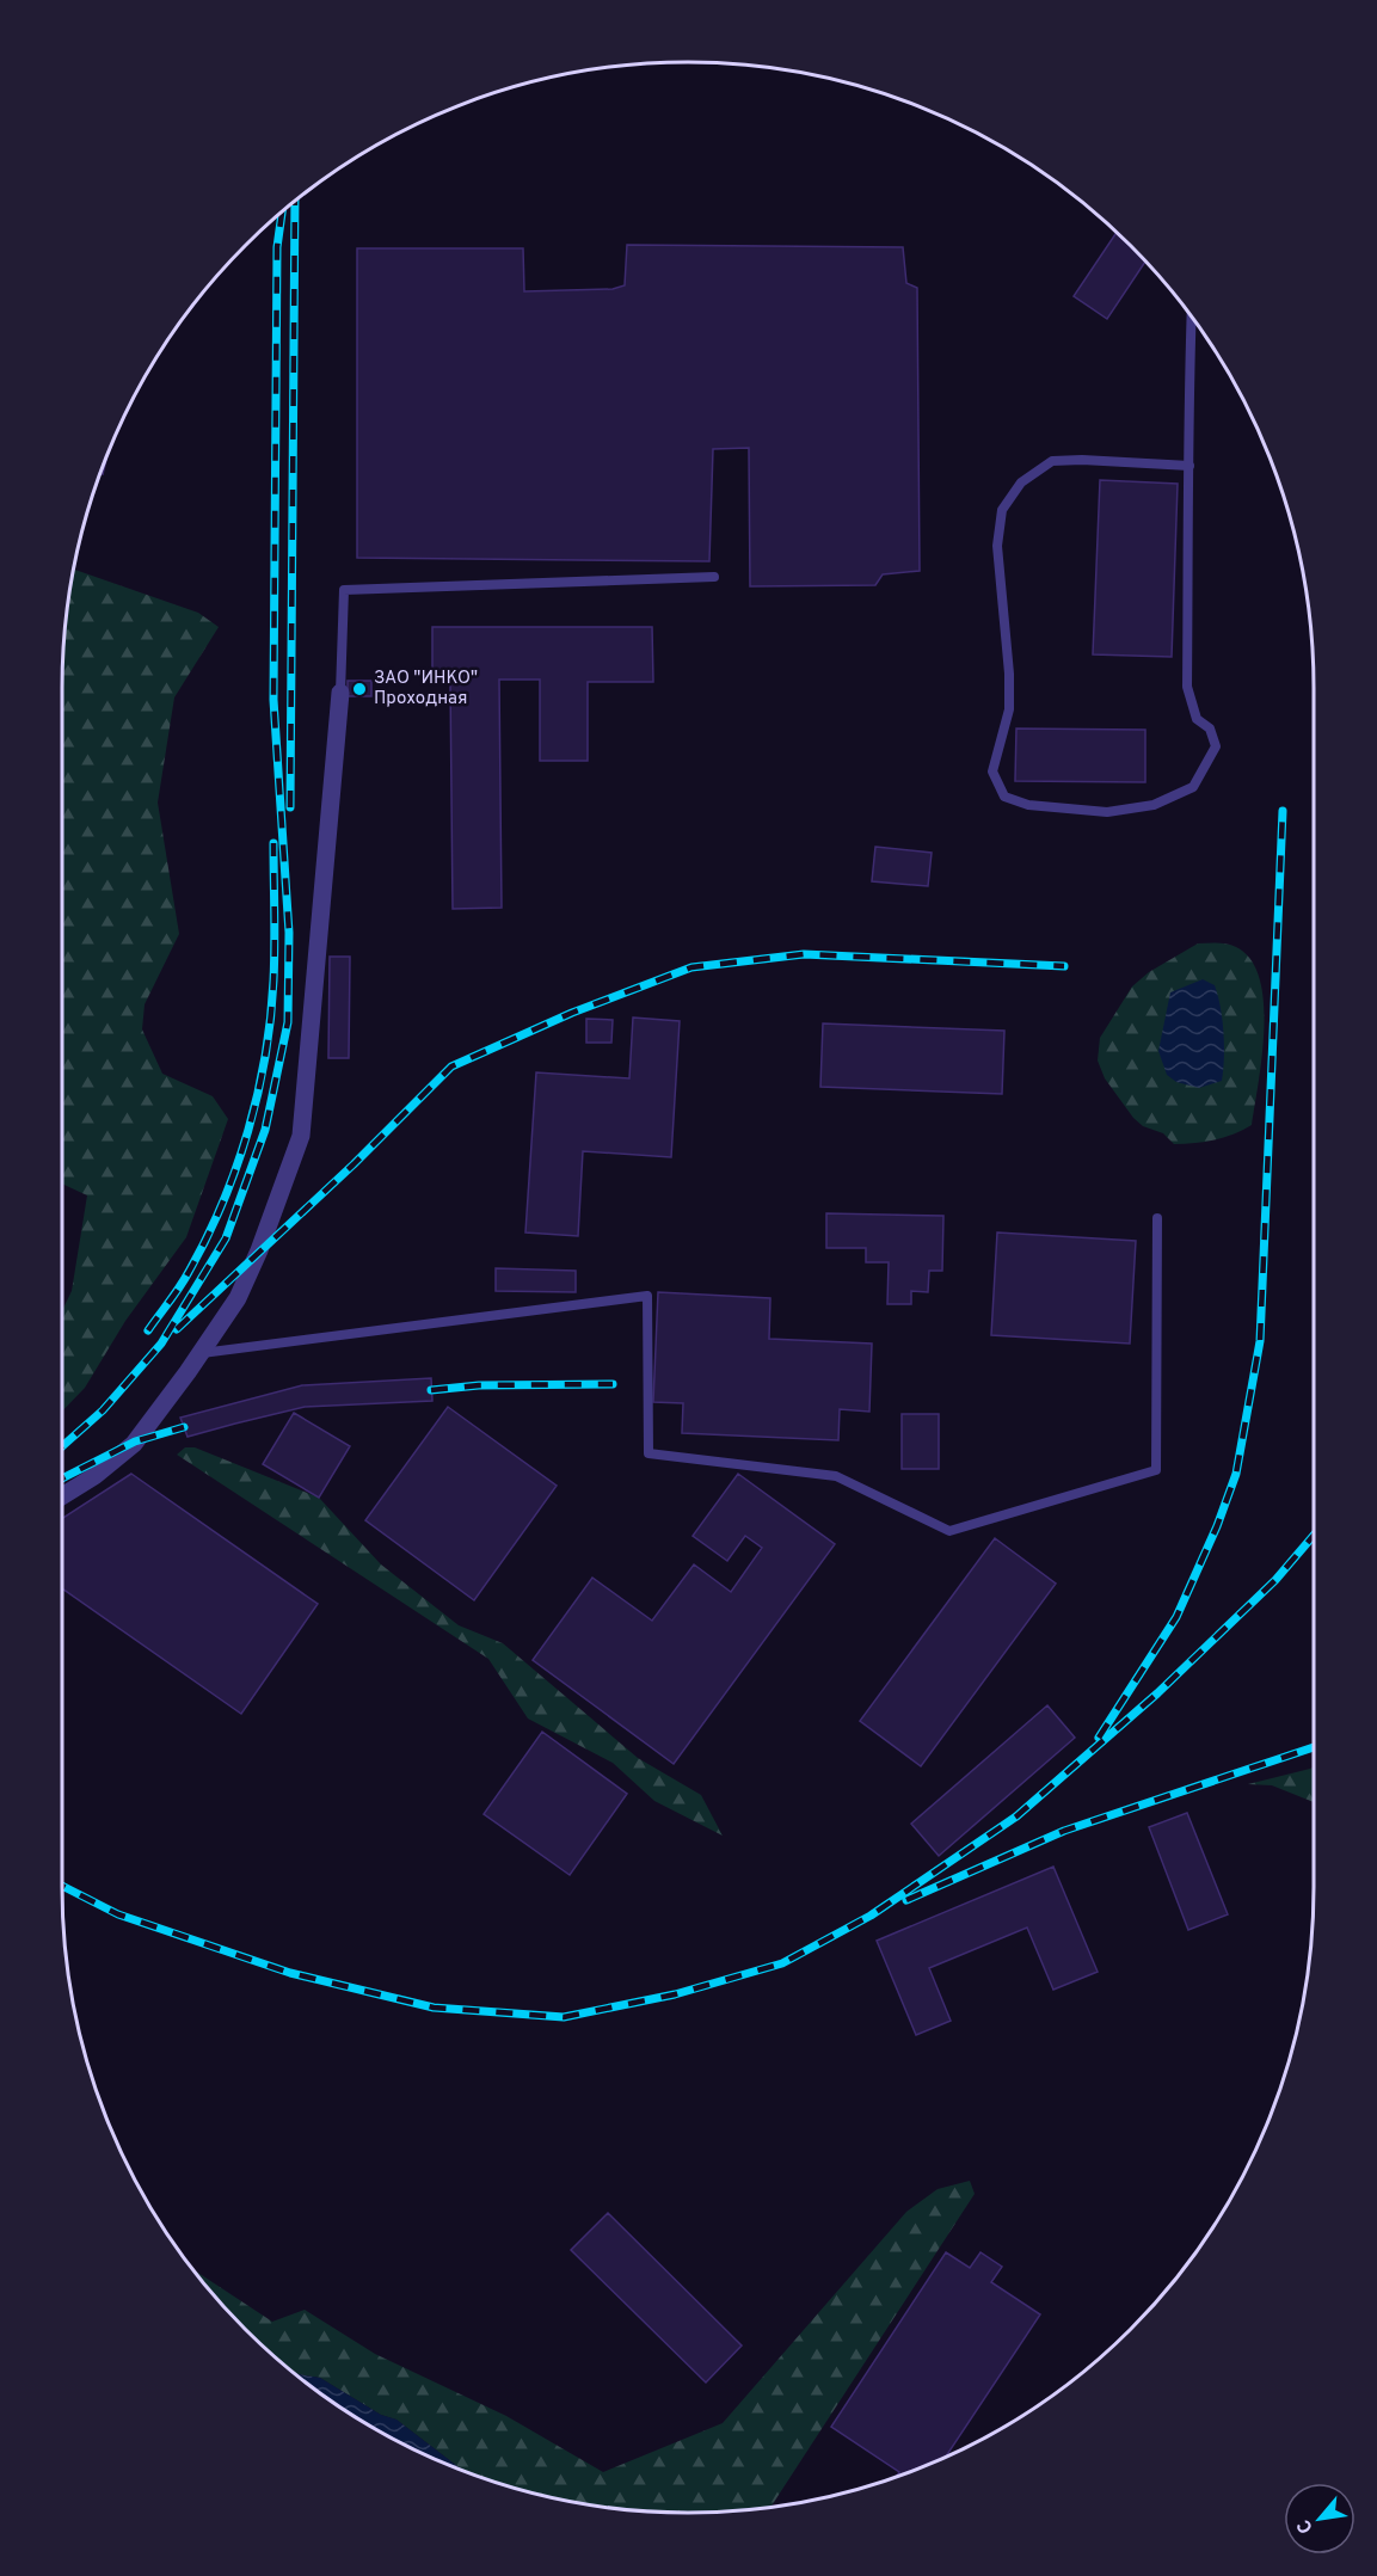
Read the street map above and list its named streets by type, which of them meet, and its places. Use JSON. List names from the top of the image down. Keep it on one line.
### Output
{"places":["ЗАО \"ИНКО\" Проходная"],"north":"bottom left"}
